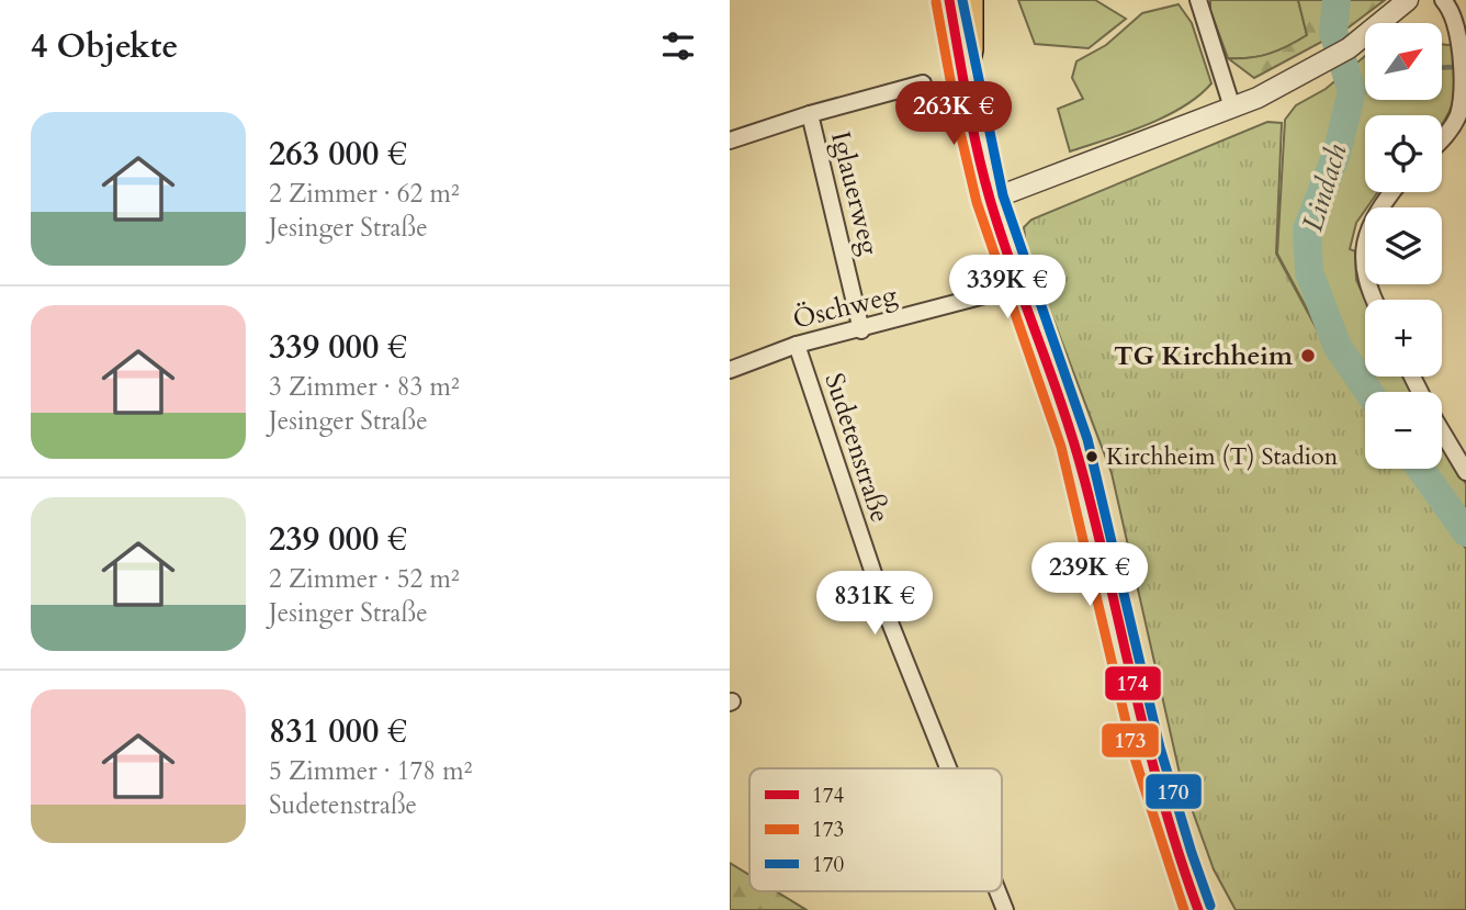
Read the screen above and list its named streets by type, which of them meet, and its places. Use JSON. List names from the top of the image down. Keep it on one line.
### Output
{"streets":{"street":["Iglauerweg","Öschweg","Sudetenstraße"]},"crossings":[["Iglauerweg","Öschweg"],["Öschweg","Sudetenstraße"]],"water":["Lindach"],"places":["TG Kirchheim","Kirchheim (T) Stadion"],"lines":["transit line 174","transit line 170","transit line 173"],"legend":["174","173","170"],"north":"top right","page":{"heading":"4 Objekte","map_buttons":["+","−"],"price":["263K €","339K €","239K €","831K €"],"list":[{"name":"263 000 €","note":"2 Zimmer · 62 m² · Jesinger Straße"},{"name":"339 000 €","note":"3 Zimmer · 83 m² · Jesinger Straße"},{"name":"239 000 €","note":"2 Zimmer · 52 m² · Jesinger Straße"},{"name":"831 000 €","note":"5 Zimmer · 178 m² · Sudetenstraße"}]}}
